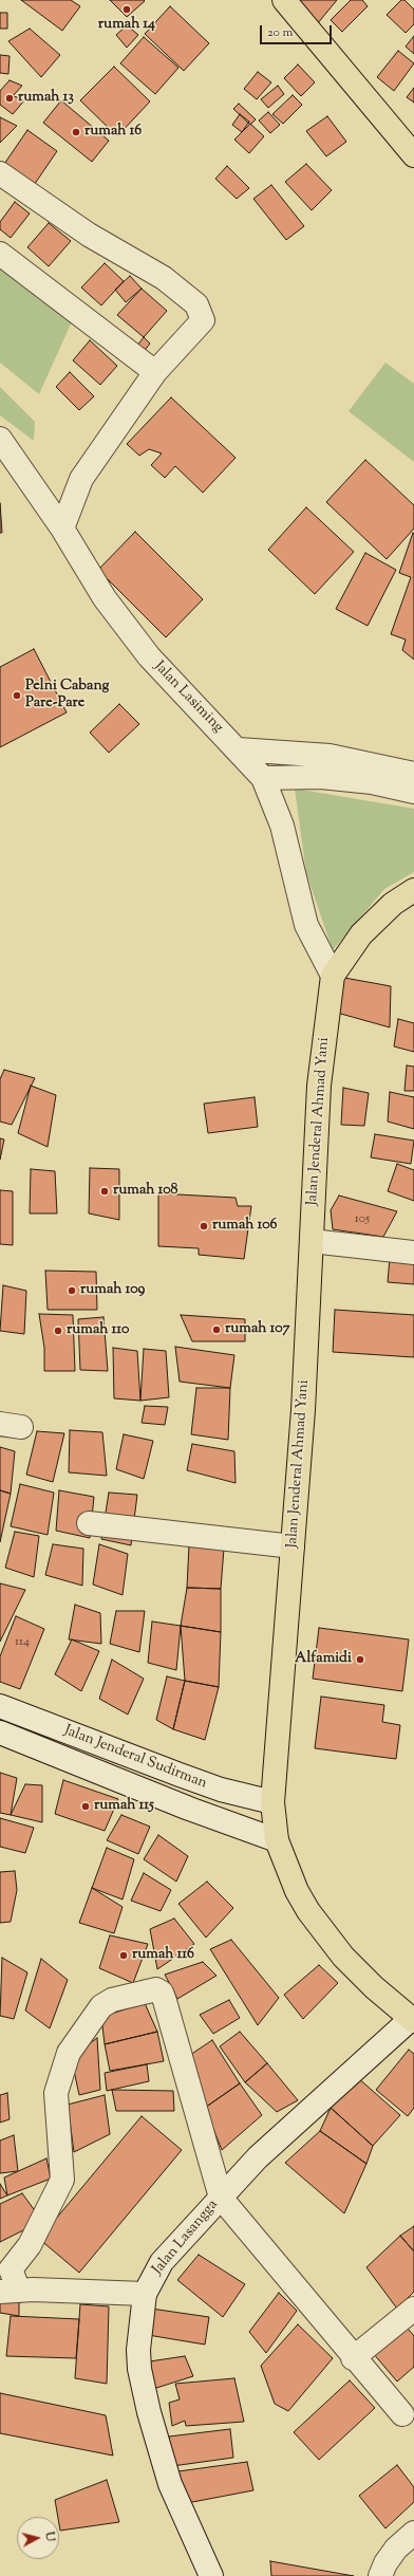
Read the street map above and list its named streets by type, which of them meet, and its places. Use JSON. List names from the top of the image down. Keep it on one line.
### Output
{"streets":{"highway":["Jalan Jenderal Ahmad Yani"],"street":["Jalan Lasiming","Jalan Jenderal Sudirman","Jalan Lasangga"]},"crossings":[["Jalan Lasiming","Jalan Jenderal Ahmad Yani"],["Jalan Jenderal Ahmad Yani","Jalan Jenderal Sudirman"],["Jalan Jenderal Ahmad Yani","Jalan Lasangga"]],"places":["rumah 14","rumah 13","rumah 16","Pelni Cabang Pare-Pare","rumah 108","rumah 106","rumah 109","rumah 107","rumah 110","Alfamidi","rumah 115","rumah 116"],"house_numbers":["105","114"],"scale_bar":"20 m","north":"right"}
